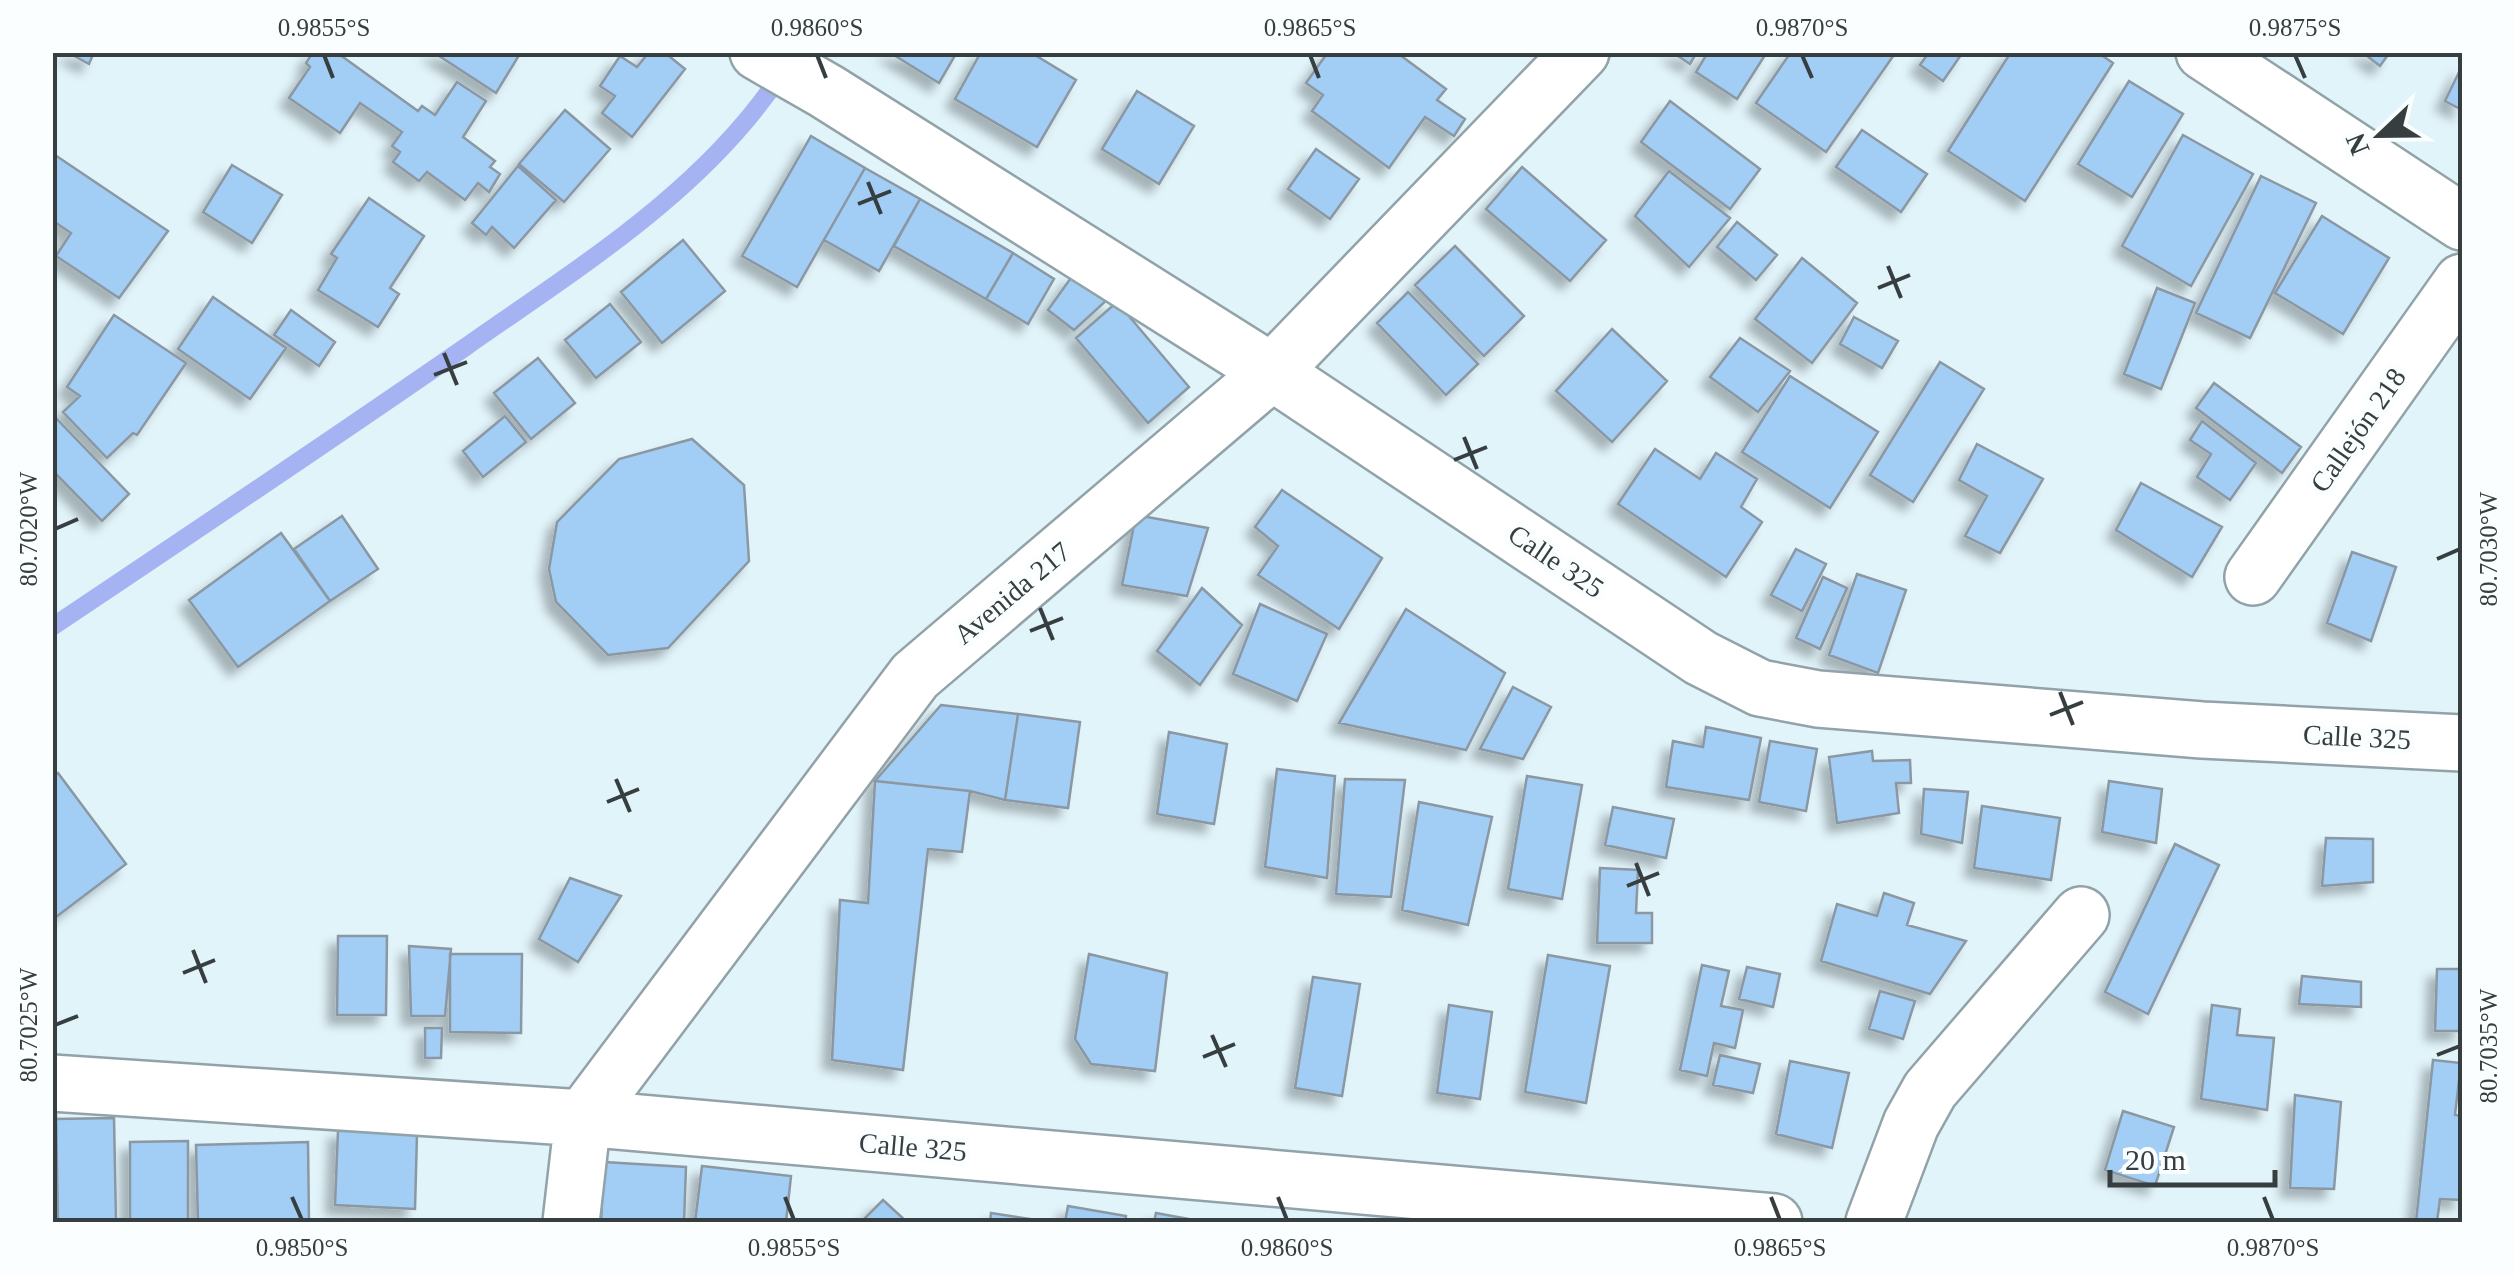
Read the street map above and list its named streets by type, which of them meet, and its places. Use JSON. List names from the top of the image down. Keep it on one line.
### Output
{"streets":{"street":["Callejón 218","Calle 325","Avenida 217"]},"crossings":[["Calle 325","Avenida 217"]],"scale_bar":"20 m","north":"left","coordinates":["0.9855°S","0.9860°S","0.9865°S","0.9870°S","0.9875°S","80.7020°W","80.7030°W","80.7025°W","80.7035°W","0.9850°S"]}
